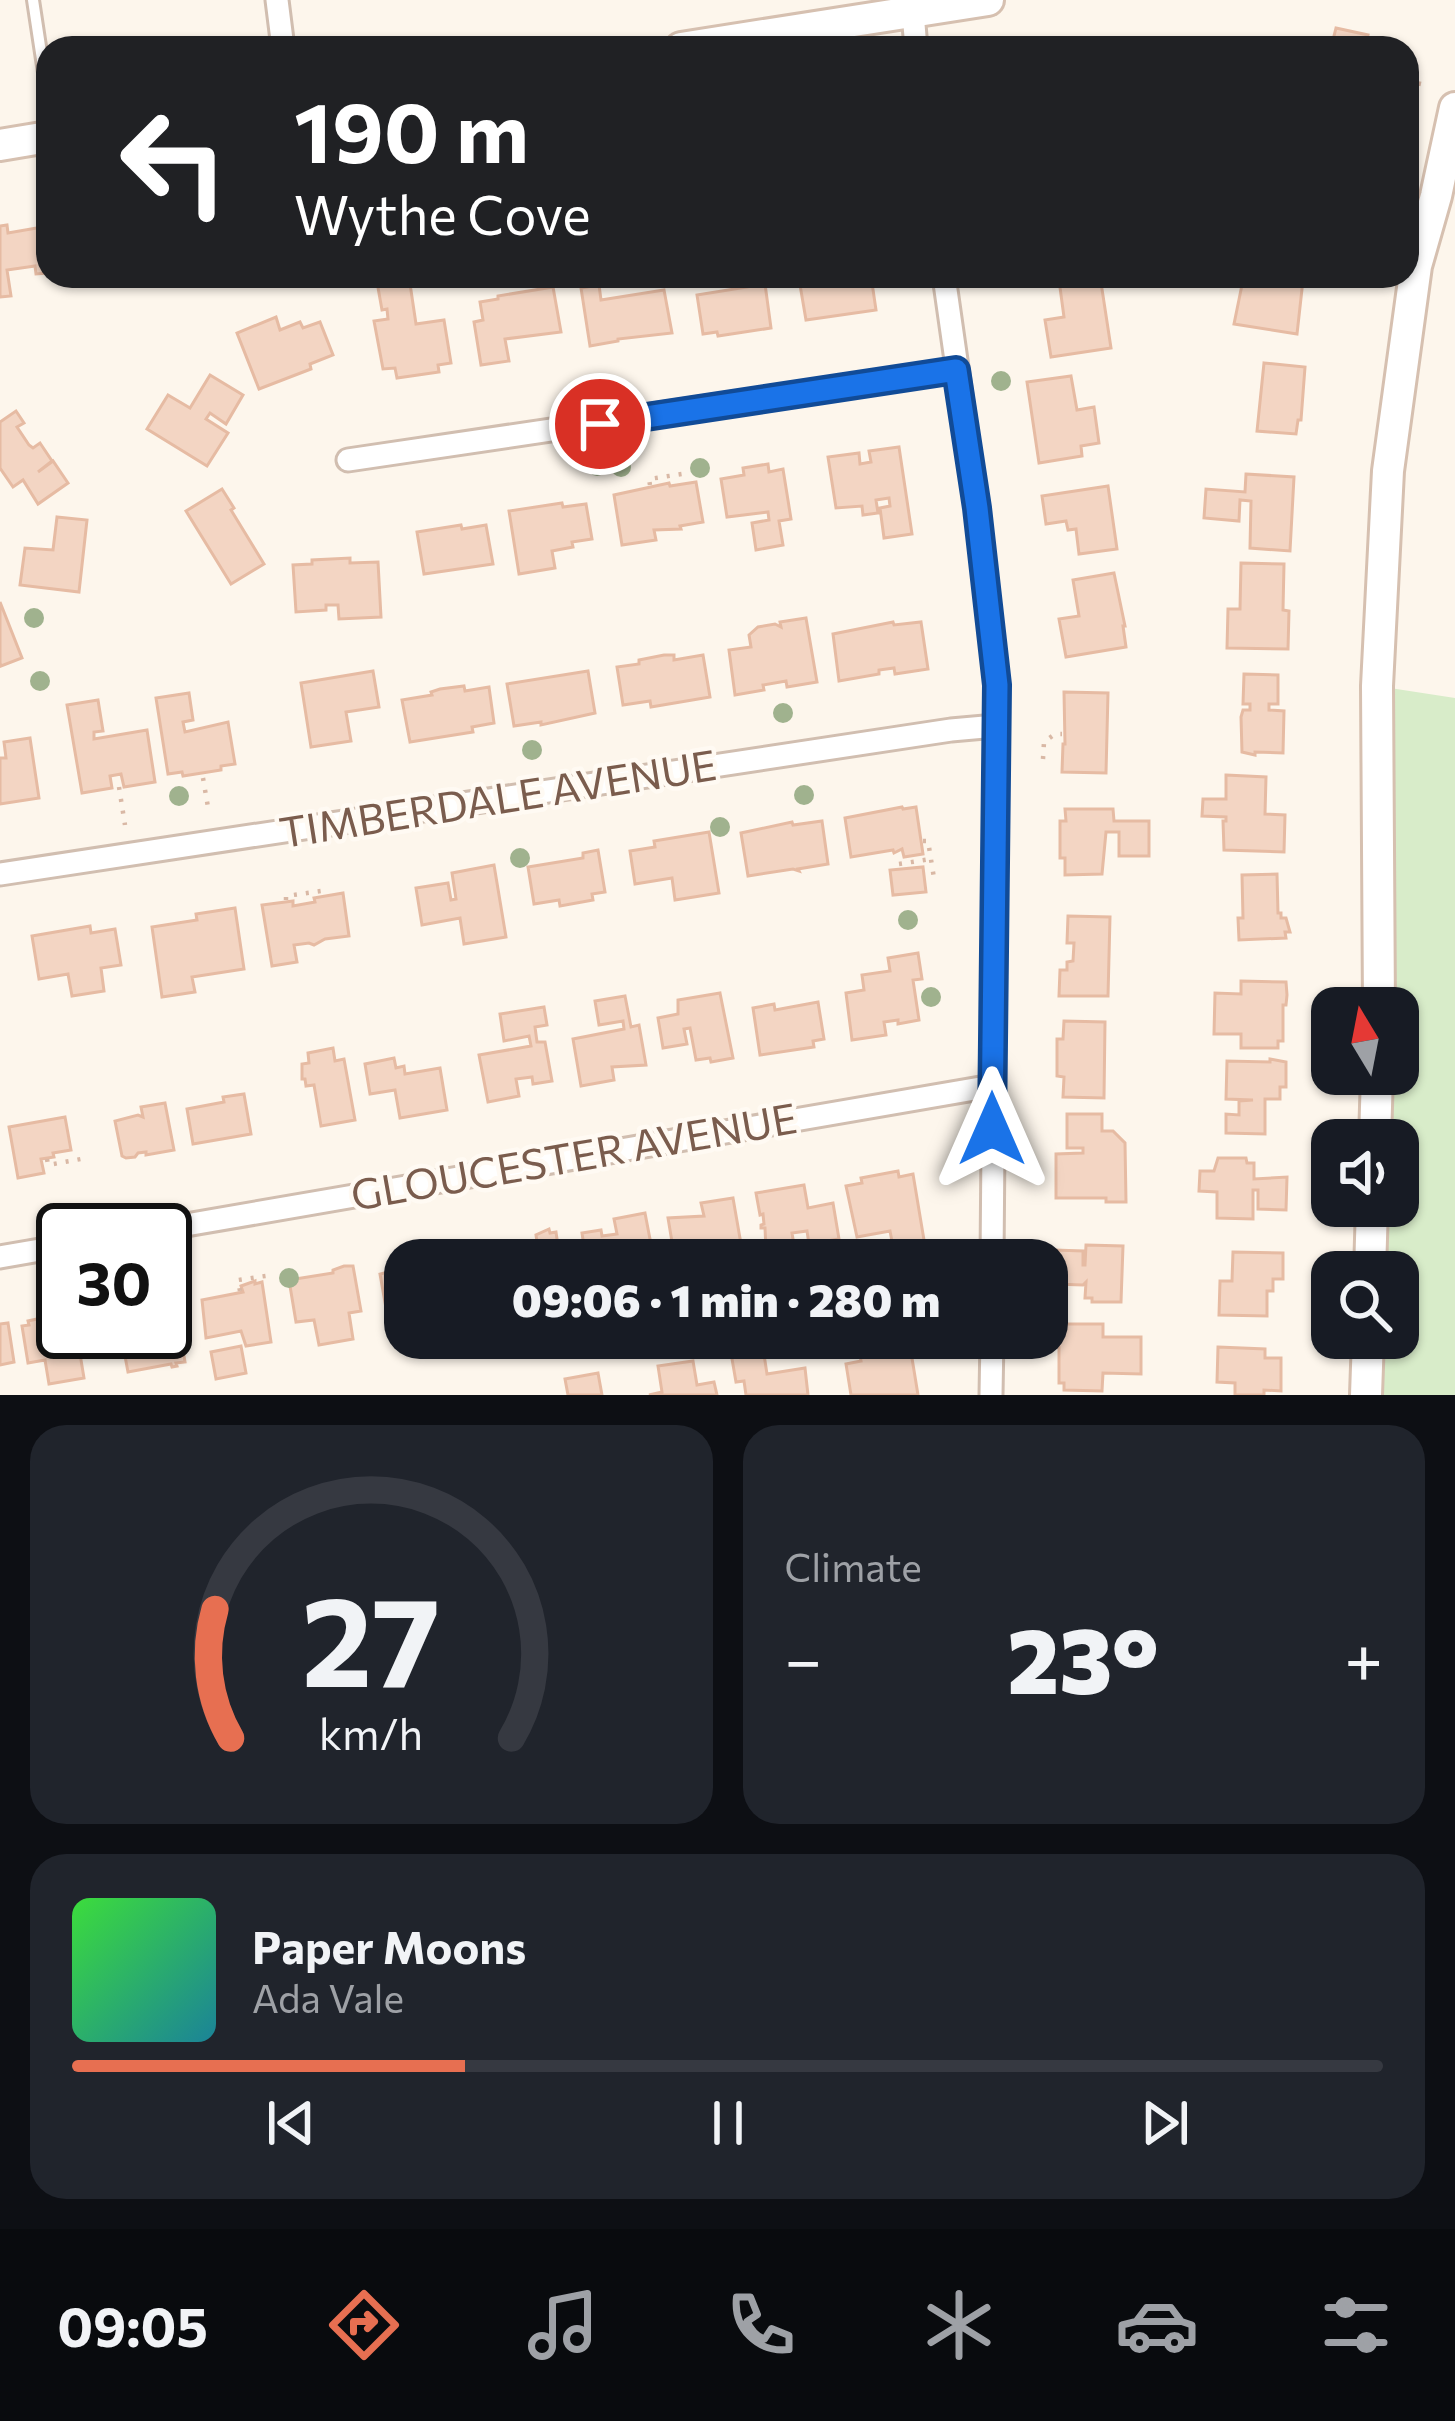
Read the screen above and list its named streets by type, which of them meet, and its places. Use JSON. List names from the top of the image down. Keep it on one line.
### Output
{"streets":{"street":["TIMBERDALE AVENUE","GLOUCESTER AVENUE"]},"north":"top","page":{"turn":["190 m","Wythe Cove"],"limit":"30","trip":"09:06 · 1 min · 280 m","tile":"Climate","heat":["−","23°","+"],"song":["Paper Moons","Ada Vale"],"tabs":"09:05","gauge":["27","km/h"]}}
